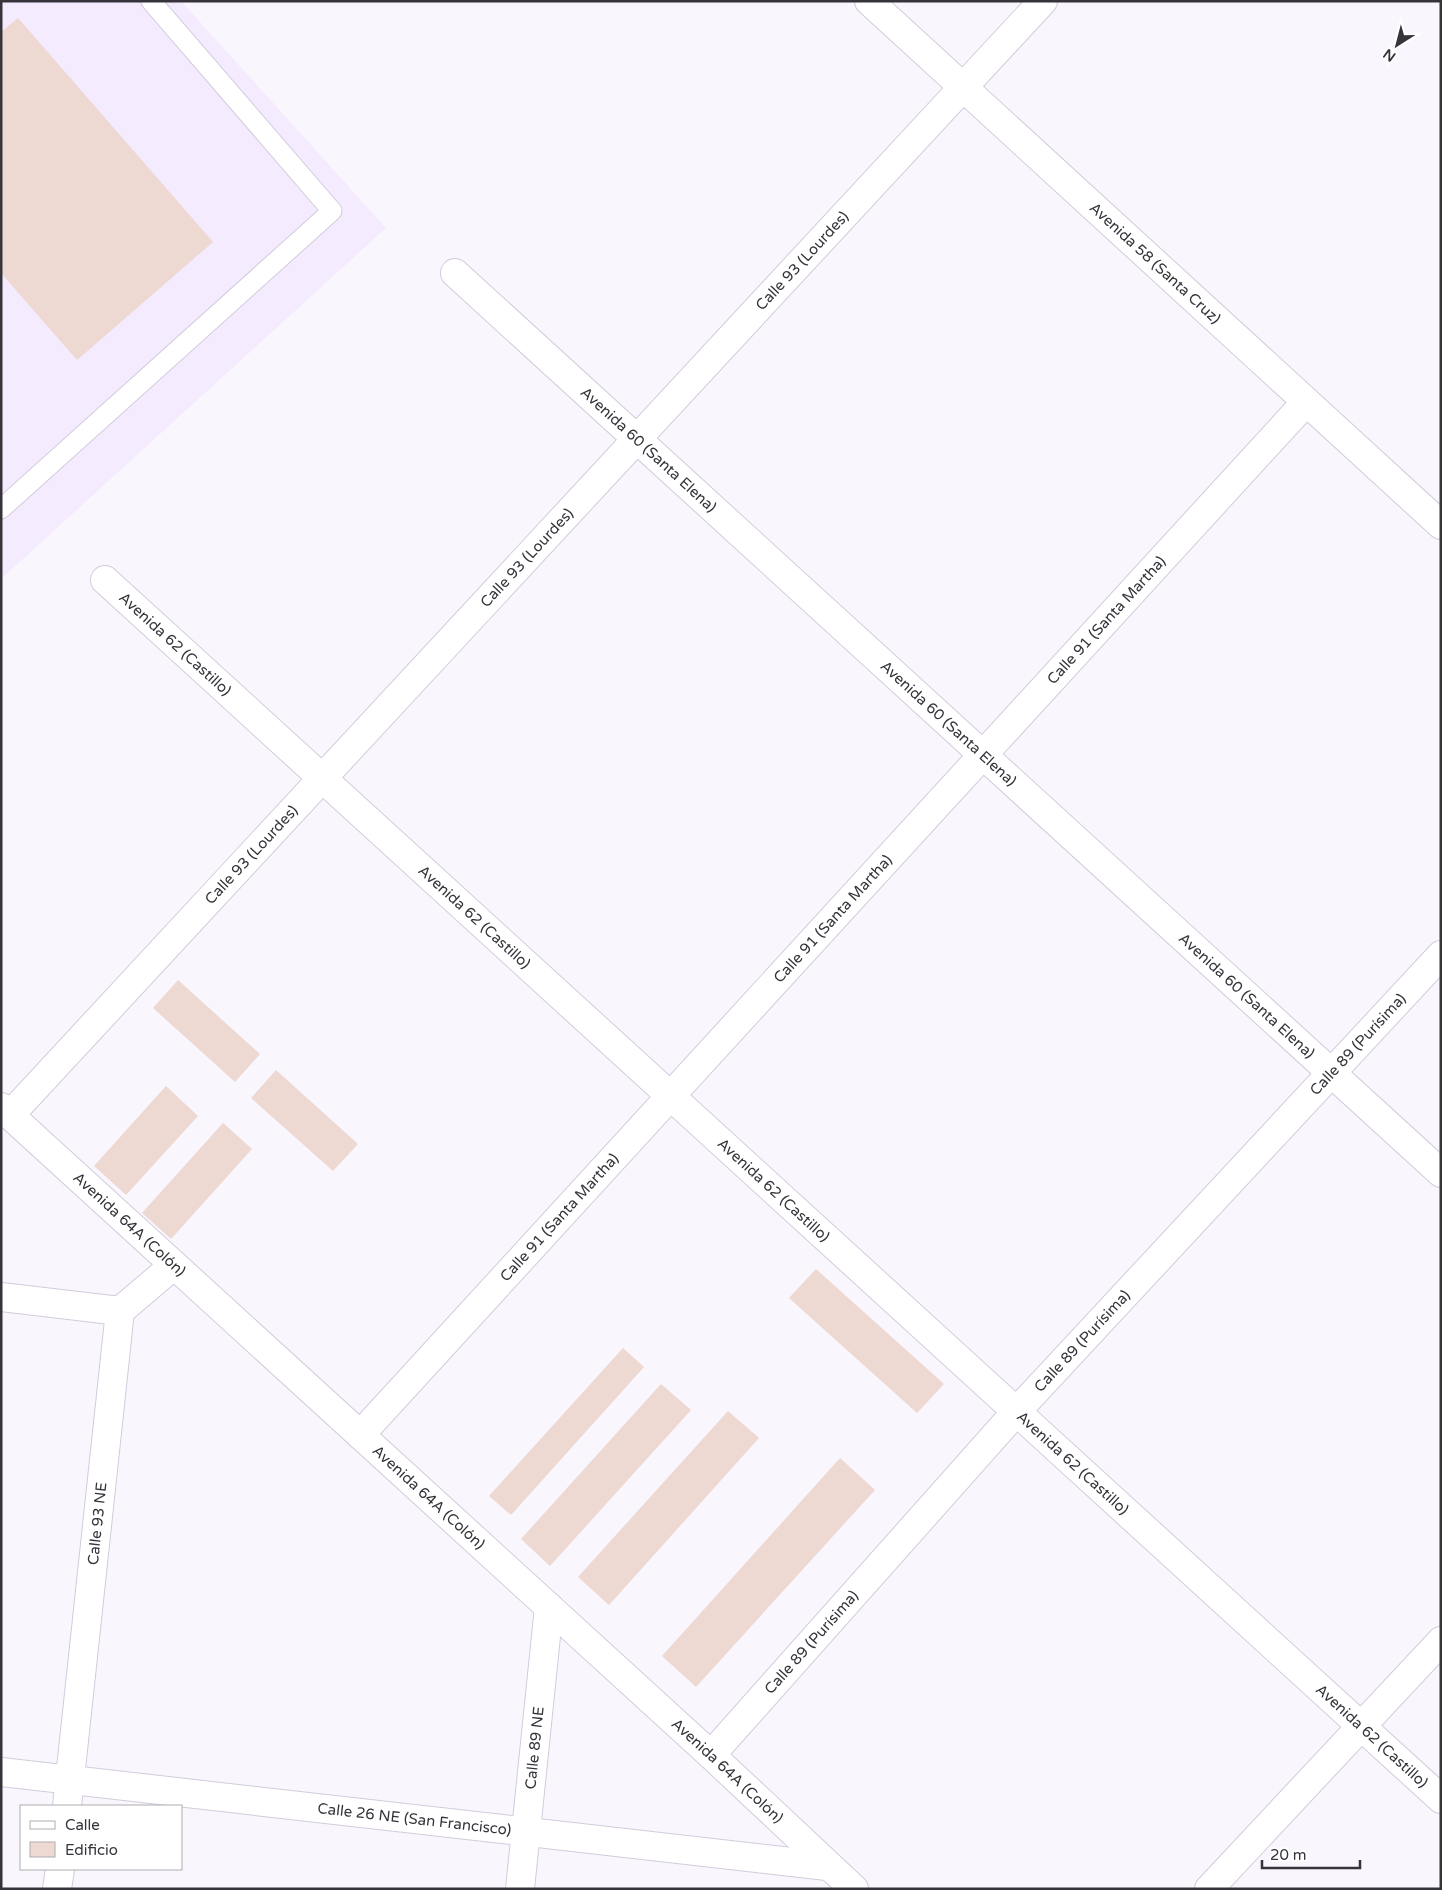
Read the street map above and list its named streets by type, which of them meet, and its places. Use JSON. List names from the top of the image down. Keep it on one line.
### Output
{"streets":{"street":["Calle 93 (Lourdes)","Avenida 58 (Santa Cruz)","Avenida 60 (Santa Elena)","Calle 91 (Santa Martha)","Avenida 62 (Castillo)","Calle 89 (Purísima)","Avenida 64A (Colón)","Calle 93 NE","Calle 89 NE","Calle 26 NE (San Francisco)"]},"crossings":[["Calle 93 (Lourdes)","Avenida 58 (Santa Cruz)"],["Calle 93 (Lourdes)","Avenida 60 (Santa Elena)"],["Calle 93 (Lourdes)","Avenida 62 (Castillo)"],["Calle 93 (Lourdes)","Avenida 64A (Colón)"],["Avenida 58 (Santa Cruz)","Calle 91 (Santa Martha)"],["Avenida 60 (Santa Elena)","Calle 91 (Santa Martha)"],["Avenida 60 (Santa Elena)","Calle 89 (Purísima)"],["Calle 91 (Santa Martha)","Avenida 62 (Castillo)"],["Calle 91 (Santa Martha)","Avenida 64A (Colón)"],["Avenida 62 (Castillo)","Calle 89 (Purísima)"],["Calle 89 (Purísima)","Avenida 64A (Colón)"],["Avenida 64A (Colón)","Calle 89 NE"],["Avenida 64A (Colón)","Calle 26 NE (San Francisco)"],["Calle 93 NE","Calle 26 NE (San Francisco)"],["Calle 89 NE","Calle 26 NE (San Francisco)"]],"legend":["Calle","Edificio"],"scale_bar":"20 m","north":"bottom left"}
